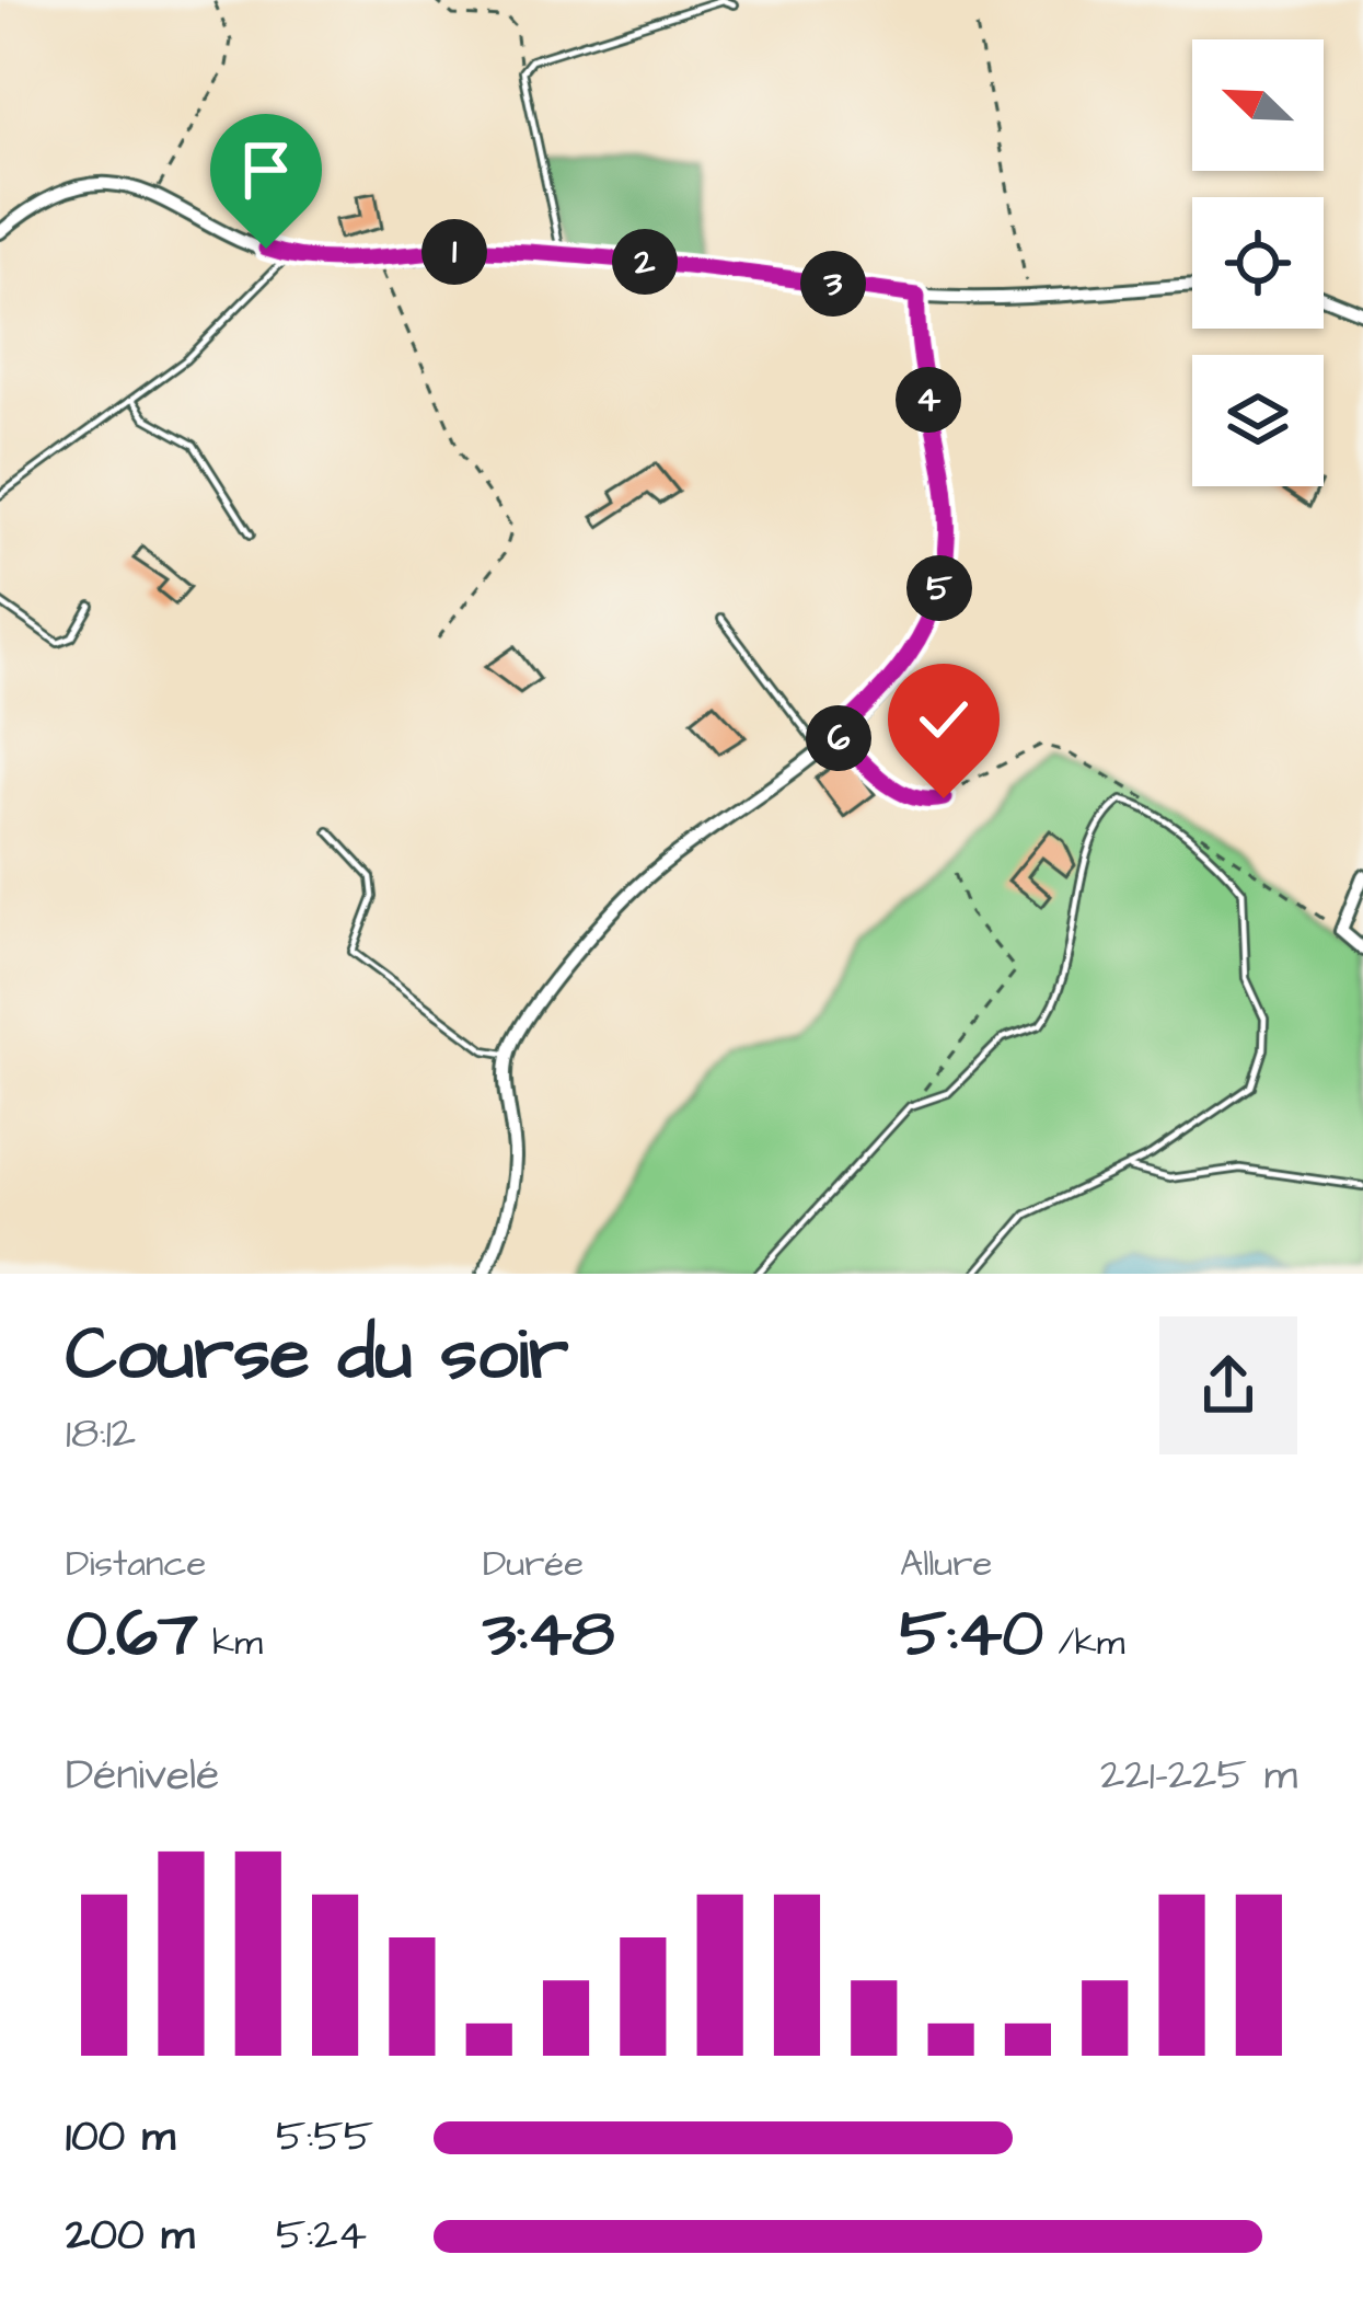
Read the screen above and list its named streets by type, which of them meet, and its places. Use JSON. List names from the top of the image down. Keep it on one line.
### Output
{"north":"top left","page":{"pins":["1","2","3","4","5","6"],"heading":["Course du soir","18:12"],"stats":[["Distance","0.67 km"],["Durée","3:48"],["Allure","5:40 /km"]],"chart":["Dénivelé","221–225 m"],"list":[{"name":"100 m","note":"5:55"},{"name":"200 m","note":"5:24"}]}}
